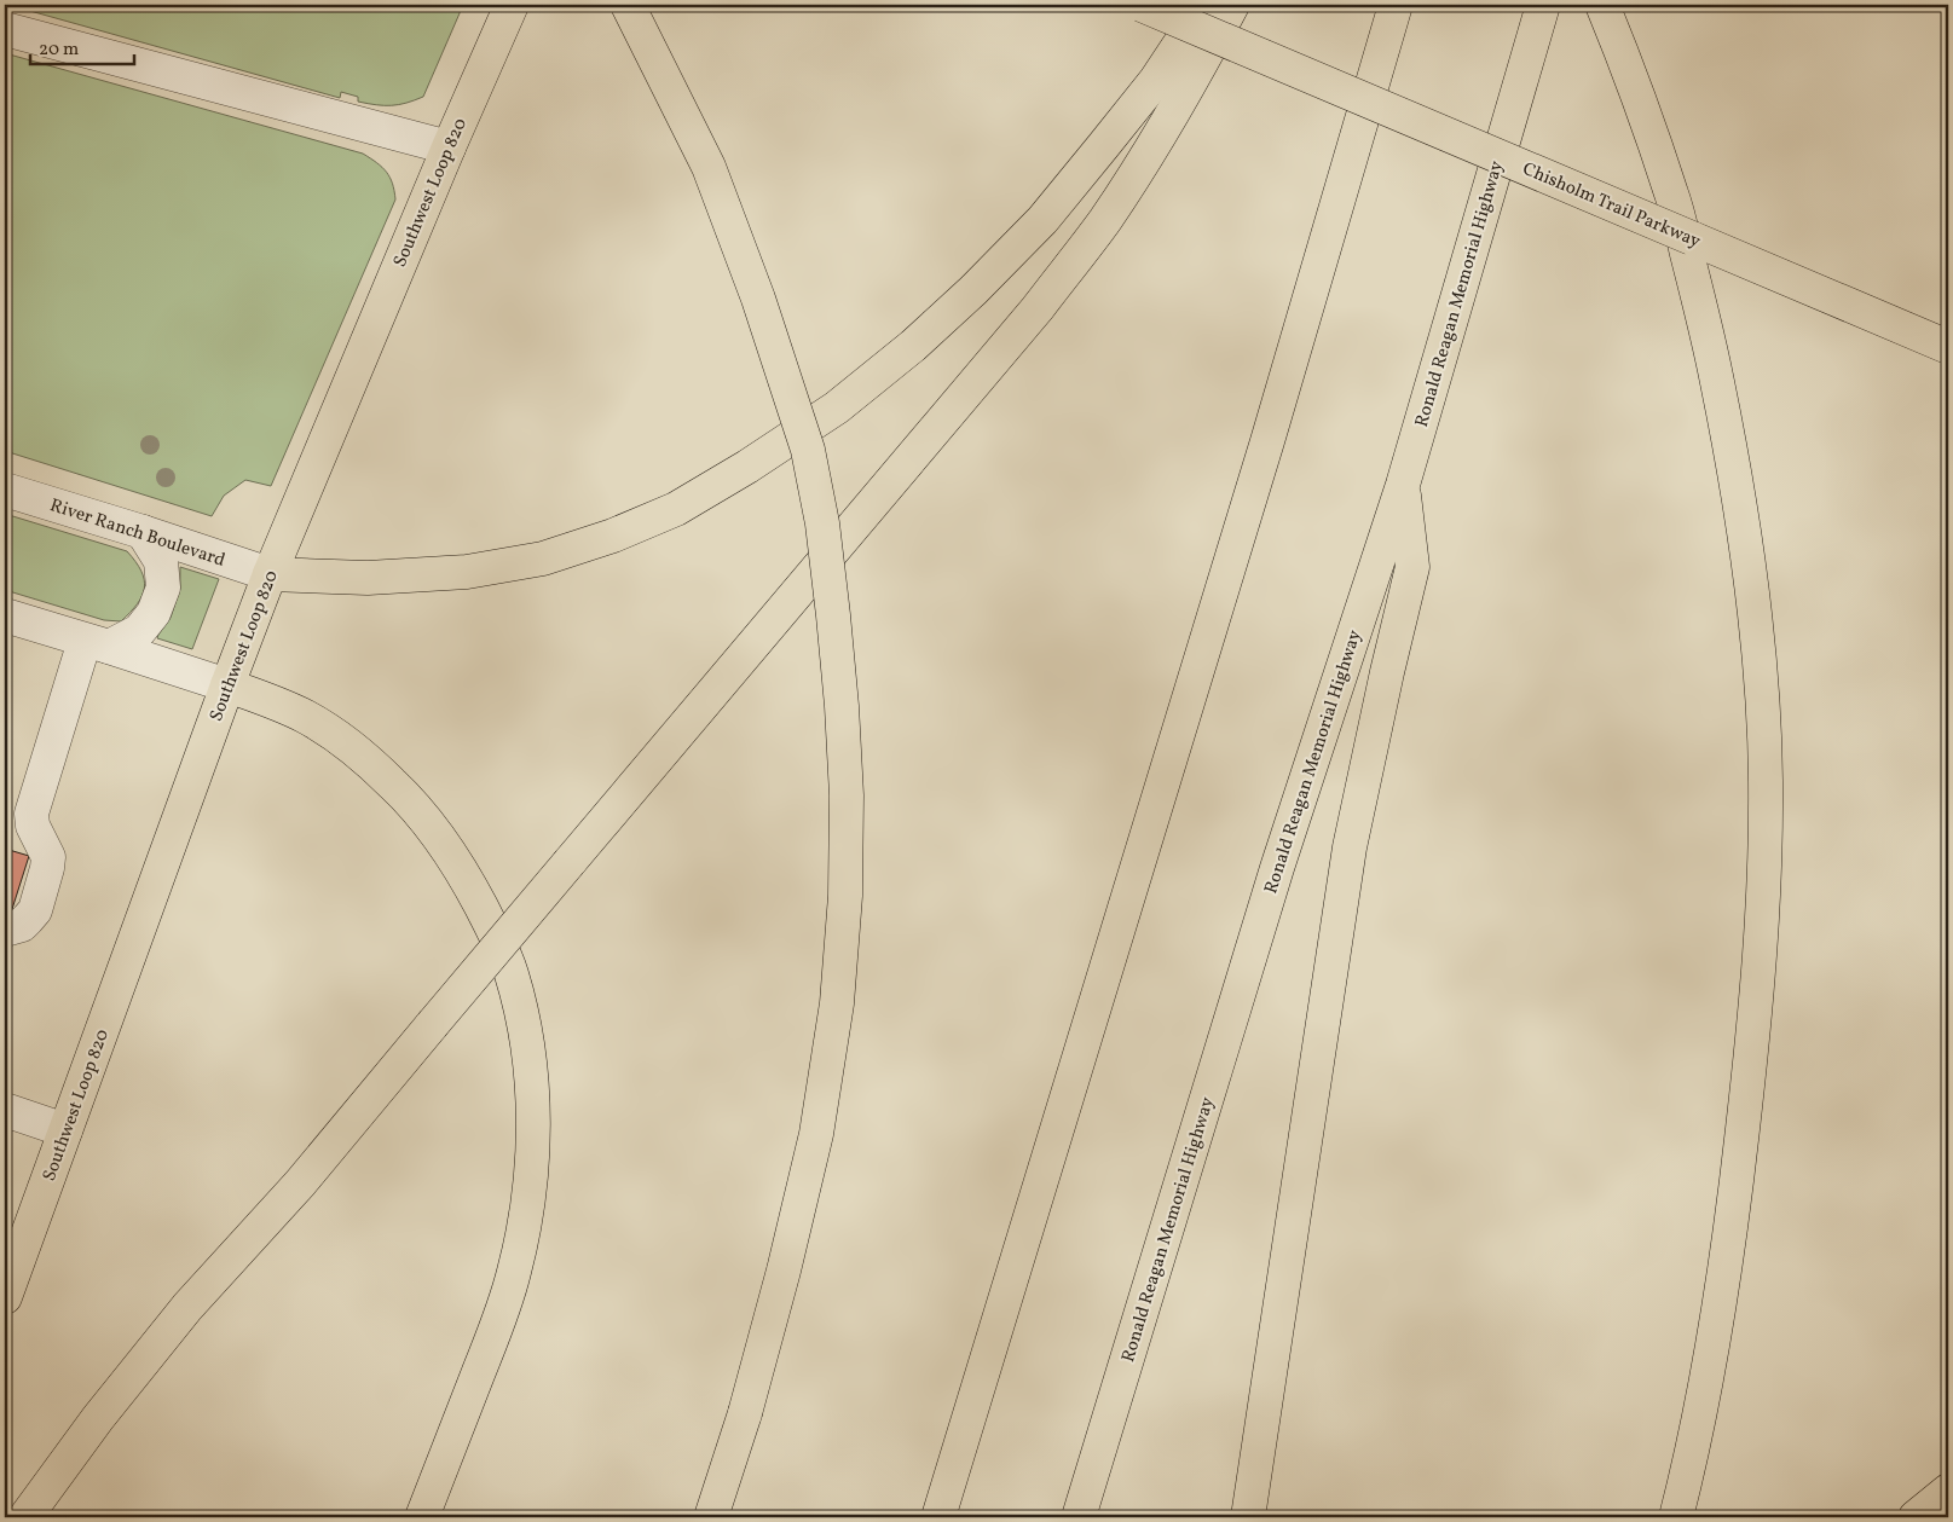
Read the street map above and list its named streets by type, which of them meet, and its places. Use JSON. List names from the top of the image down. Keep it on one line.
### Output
{"streets":{"main road":["Southwest Loop 820","Chisholm Trail Parkway","Ronald Reagan Memorial Highway"],"street":["River Ranch Boulevard"]},"crossings":[["Southwest Loop 820","River Ranch Boulevard"]],"scale_bar":"20 m"}
